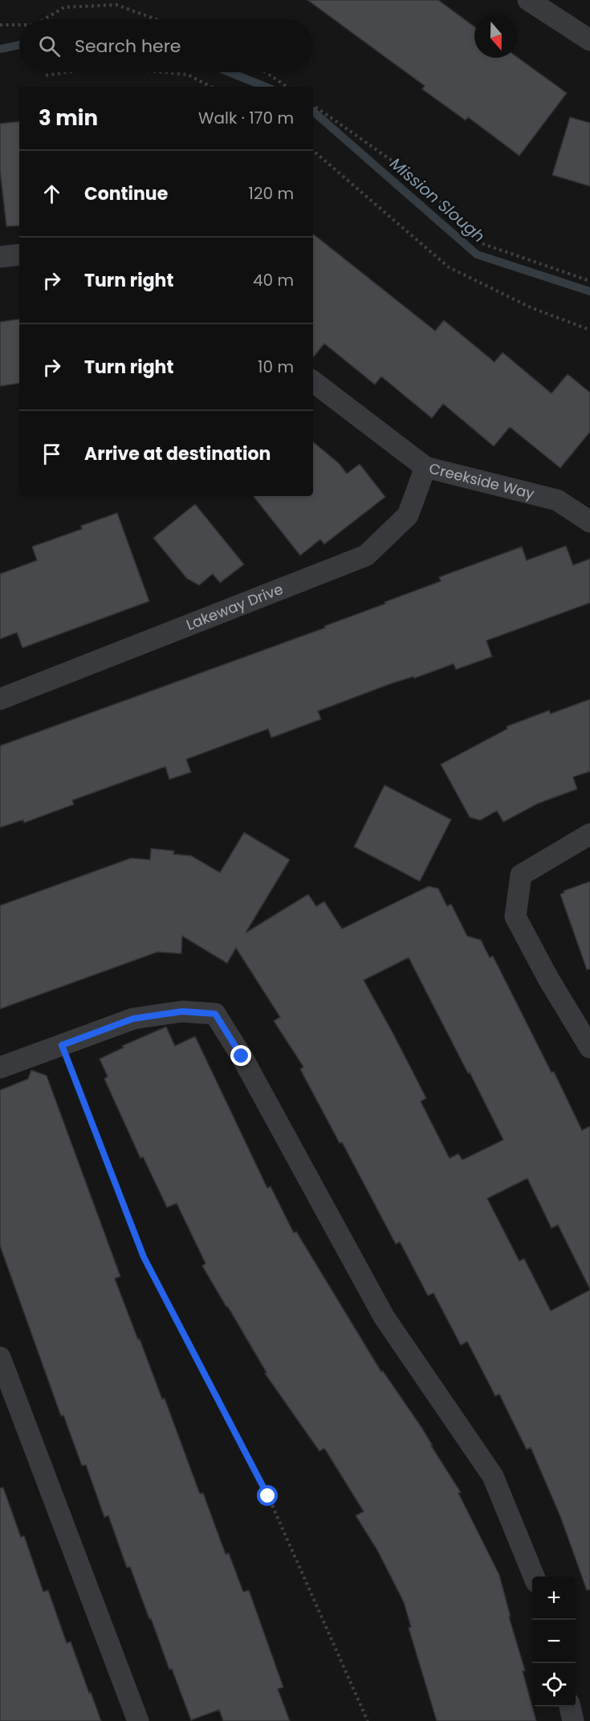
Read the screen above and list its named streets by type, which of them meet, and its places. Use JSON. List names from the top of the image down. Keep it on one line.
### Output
{"streets":{"street":["Creekside Way","Lakeway Drive"]},"crossings":[["Creekside Way","Lakeway Drive"]],"water":["Mission Slough"],"north":"bottom","page":{"search":"Search here","heading":["3 min","Walk · 170 m"],"list":[["Continue","120 m"],["Turn right","40 m"],["Turn right","10 m"],"Arrive at destination"],"map_buttons":["+","−"]}}
